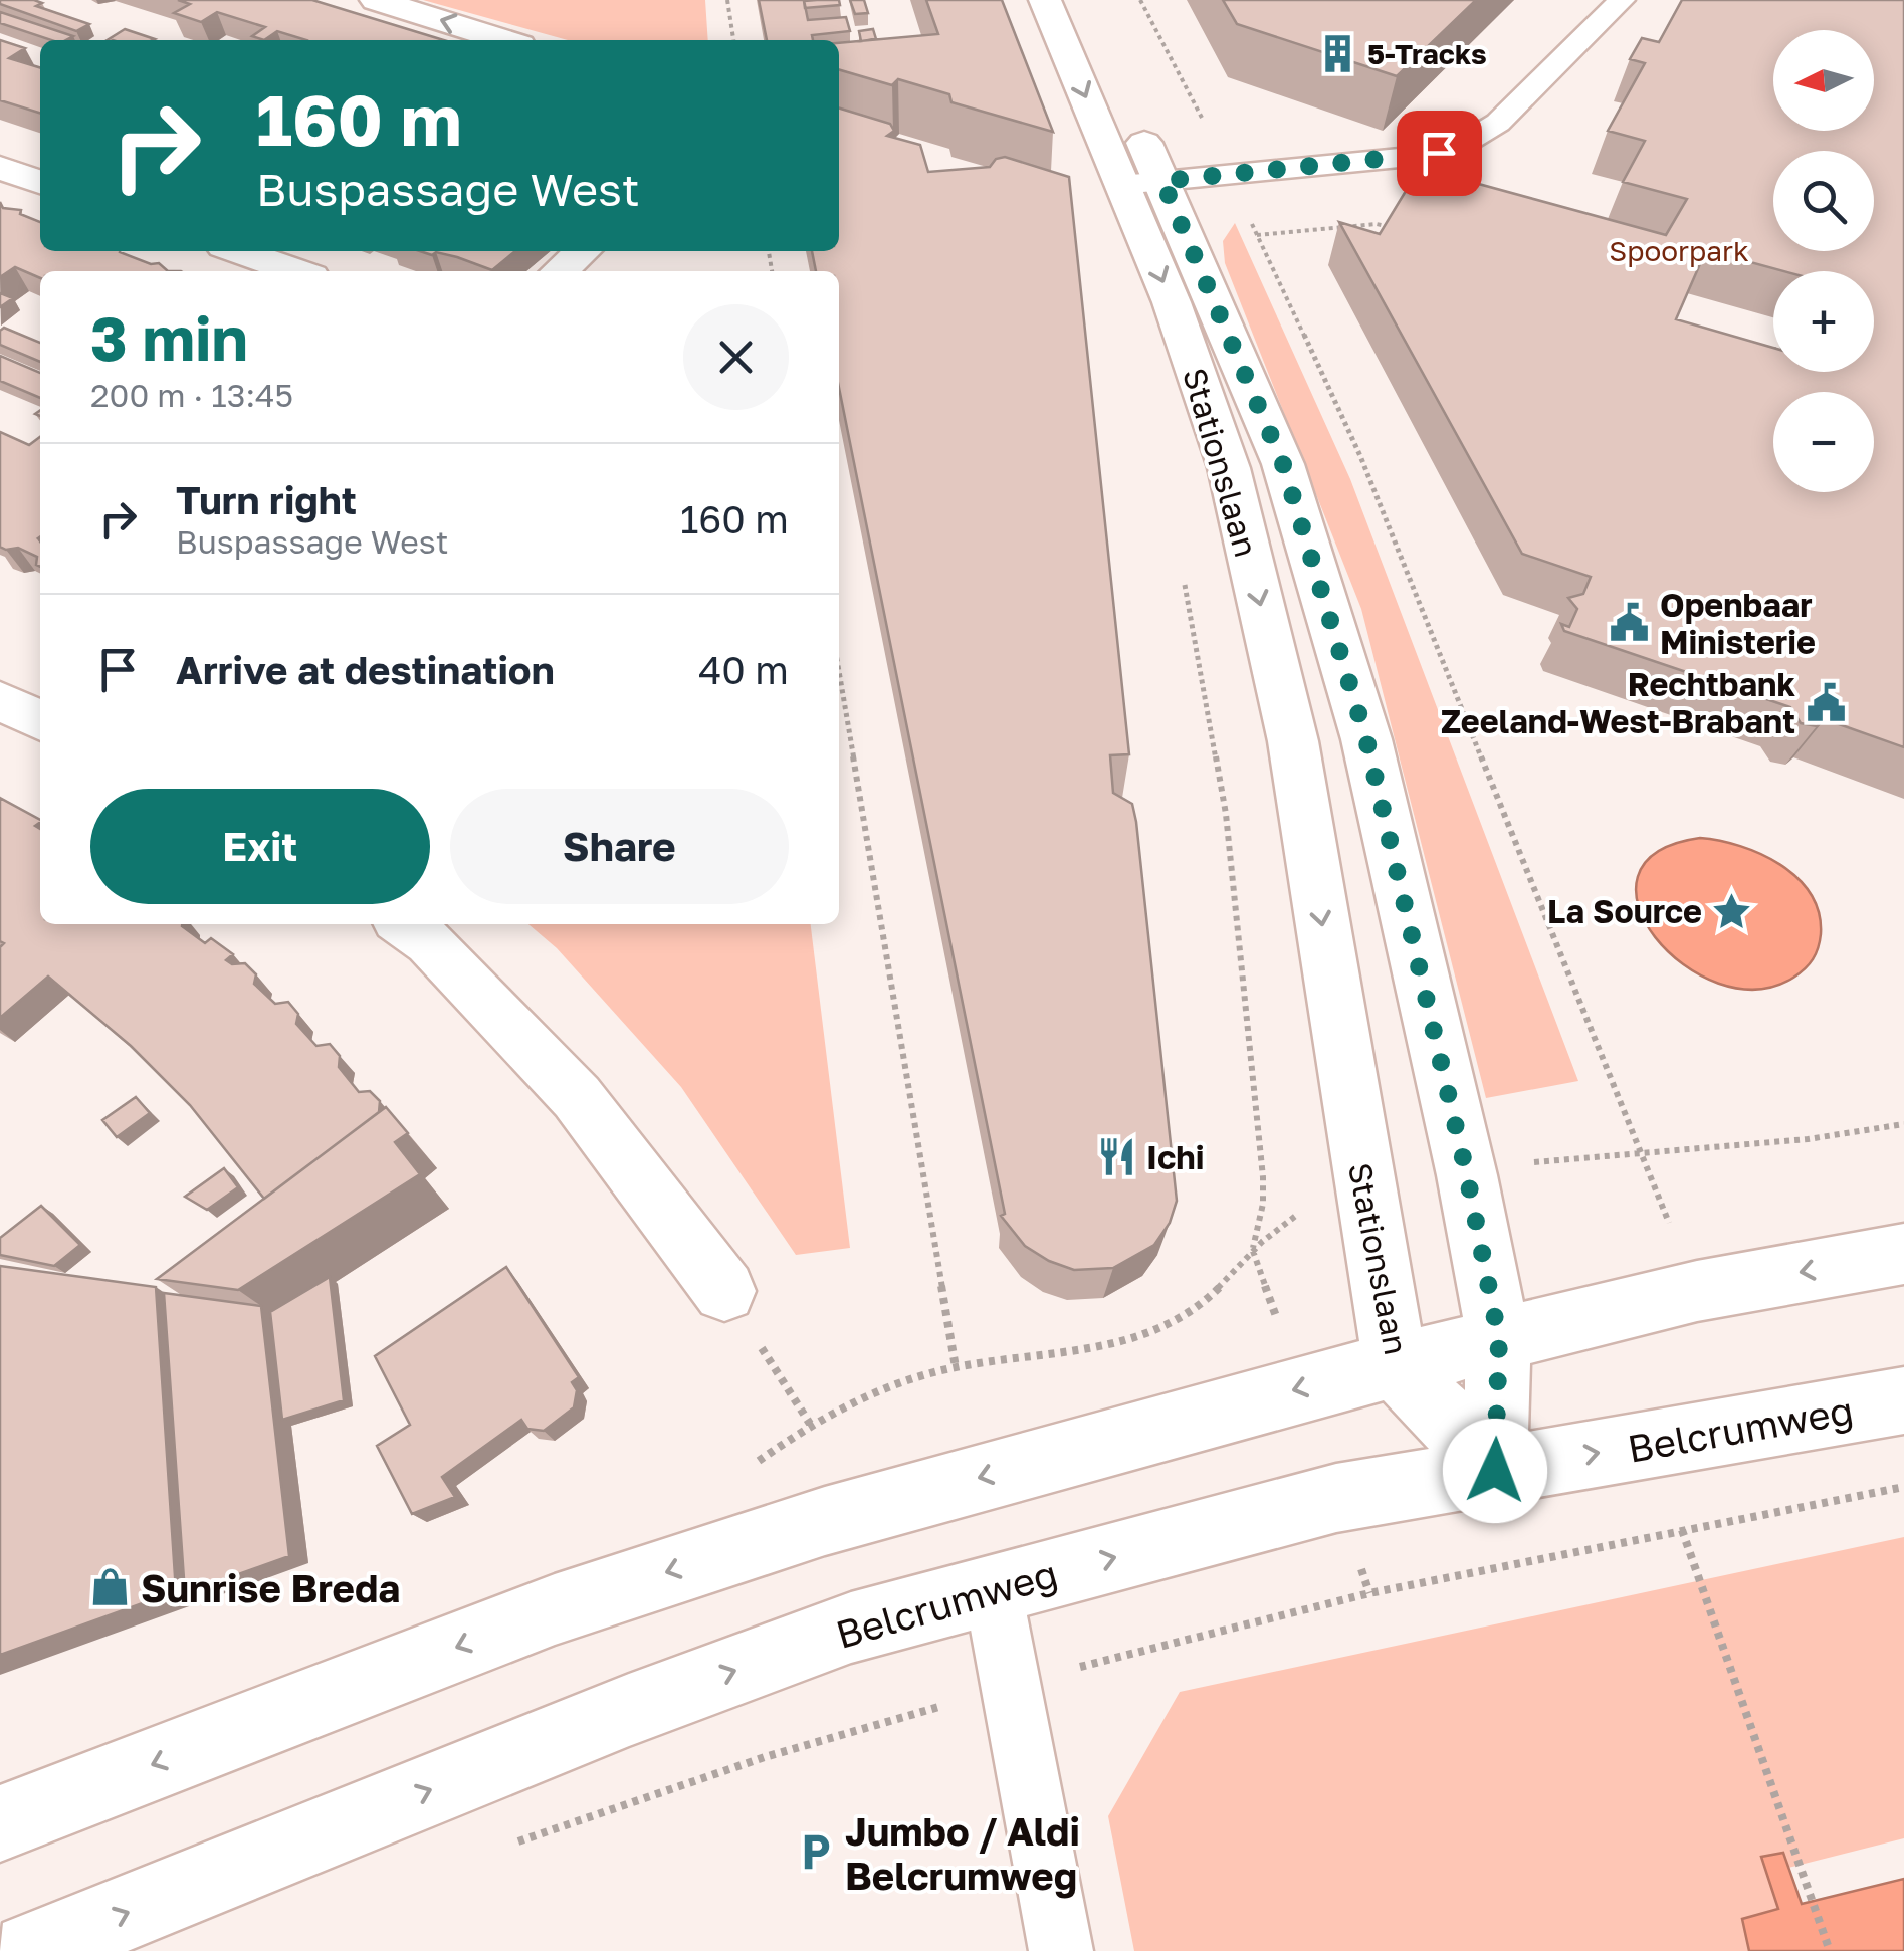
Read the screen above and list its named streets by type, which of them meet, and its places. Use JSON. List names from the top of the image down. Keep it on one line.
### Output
{"streets":{"main road":["Stationslaan","Belcrumweg"]},"crossings":[["Stationslaan","Belcrumweg"]],"parks":["Spoorpark"],"places":{"building":["5-Tracks"],"public building":["Openbaar Ministerie","Rechtbank Zeeland-West-Brabant"],"place":["La Source"],"restaurant":["Ichi"],"shop":["Sunrise Breda"],"parking":["Jumbo / Aldi Belcrumweg"]},"north":"left","page":{"map_buttons":["+","−"],"turn":["160 m","Buspassage West"],"heading":["3 min","200 m · 13:45"],"list":[{"name":"Turn right","note":"Buspassage West","value":"160 m"},{"name":"Arrive at destination","value":"40 m"}],"buttons":["Exit","Share"]}}
